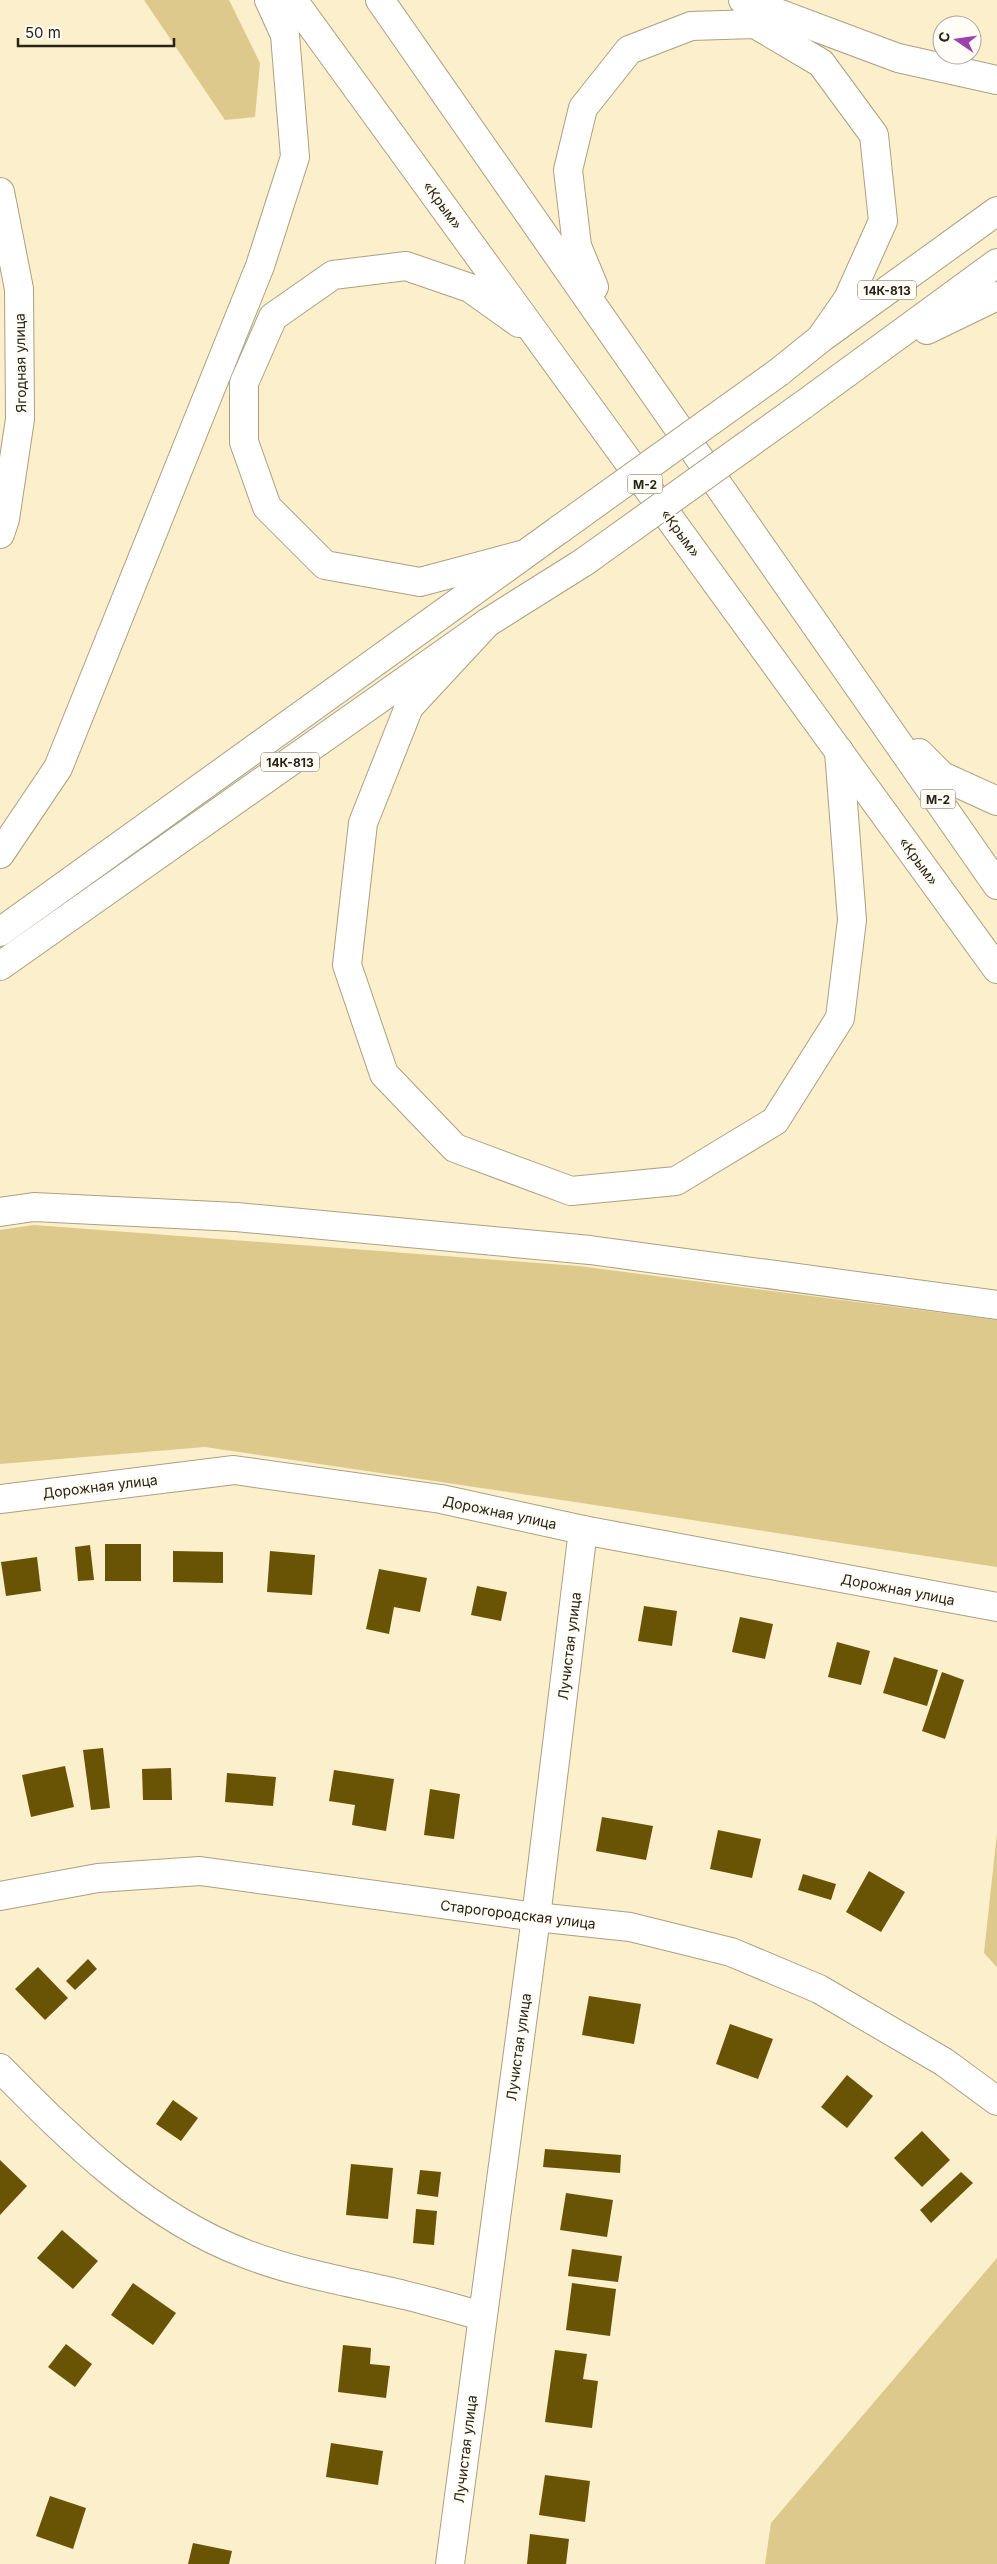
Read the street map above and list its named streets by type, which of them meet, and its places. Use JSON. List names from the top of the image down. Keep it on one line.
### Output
{"streets":{"main road":["«Крым»","14К-813","Ягодная улица","М-2","Дорожная улица","Лучистая улица","Старогородская улица"]},"crossings":[["Дорожная улица","Лучистая улица"],["Лучистая улица","Старогородская улица"]],"scale_bar":"50 m","north":"left"}
